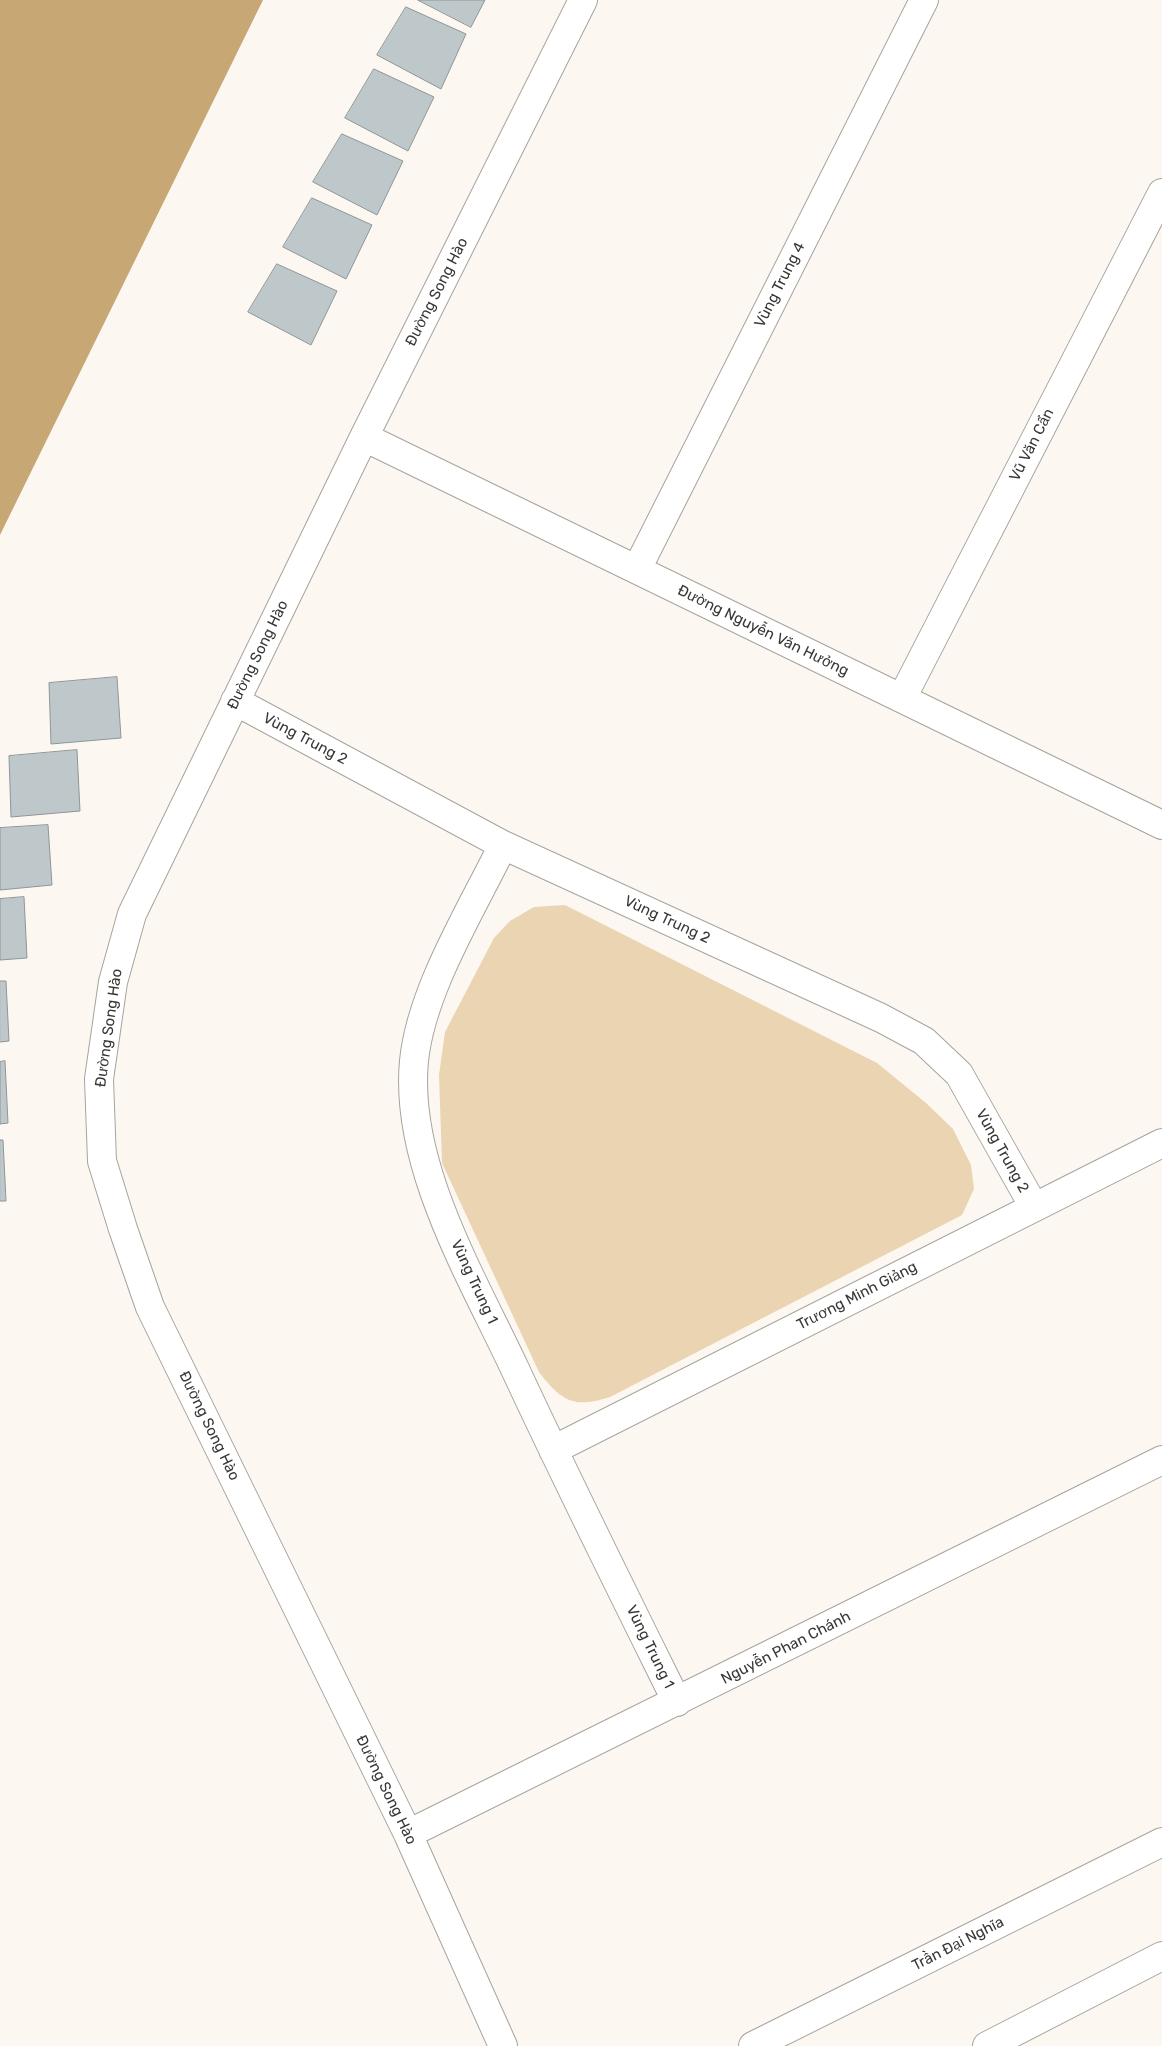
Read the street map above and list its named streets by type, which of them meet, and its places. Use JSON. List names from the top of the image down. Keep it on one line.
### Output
{"streets":{"street":["Vùng Trung 4","Đường Song Hào","Vũ Văn Cẩn","Đường Nguyễn Văn Hưởng","Vùng Trung 2","Vùng Trung 1","Trương Minh Giảng","Nguyễn Phan Chánh","Trần Đại Nghĩa"]},"crossings":[["Vùng Trung 4","Đường Nguyễn Văn Hưởng"],["Đường Song Hào","Đường Nguyễn Văn Hưởng"],["Đường Song Hào","Vùng Trung 2"],["Đường Song Hào","Nguyễn Phan Chánh"],["Vũ Văn Cẩn","Đường Nguyễn Văn Hưởng"],["Vùng Trung 2","Vùng Trung 1"],["Vùng Trung 2","Trương Minh Giảng"],["Vùng Trung 1","Trương Minh Giảng"],["Vùng Trung 1","Nguyễn Phan Chánh"]]}
